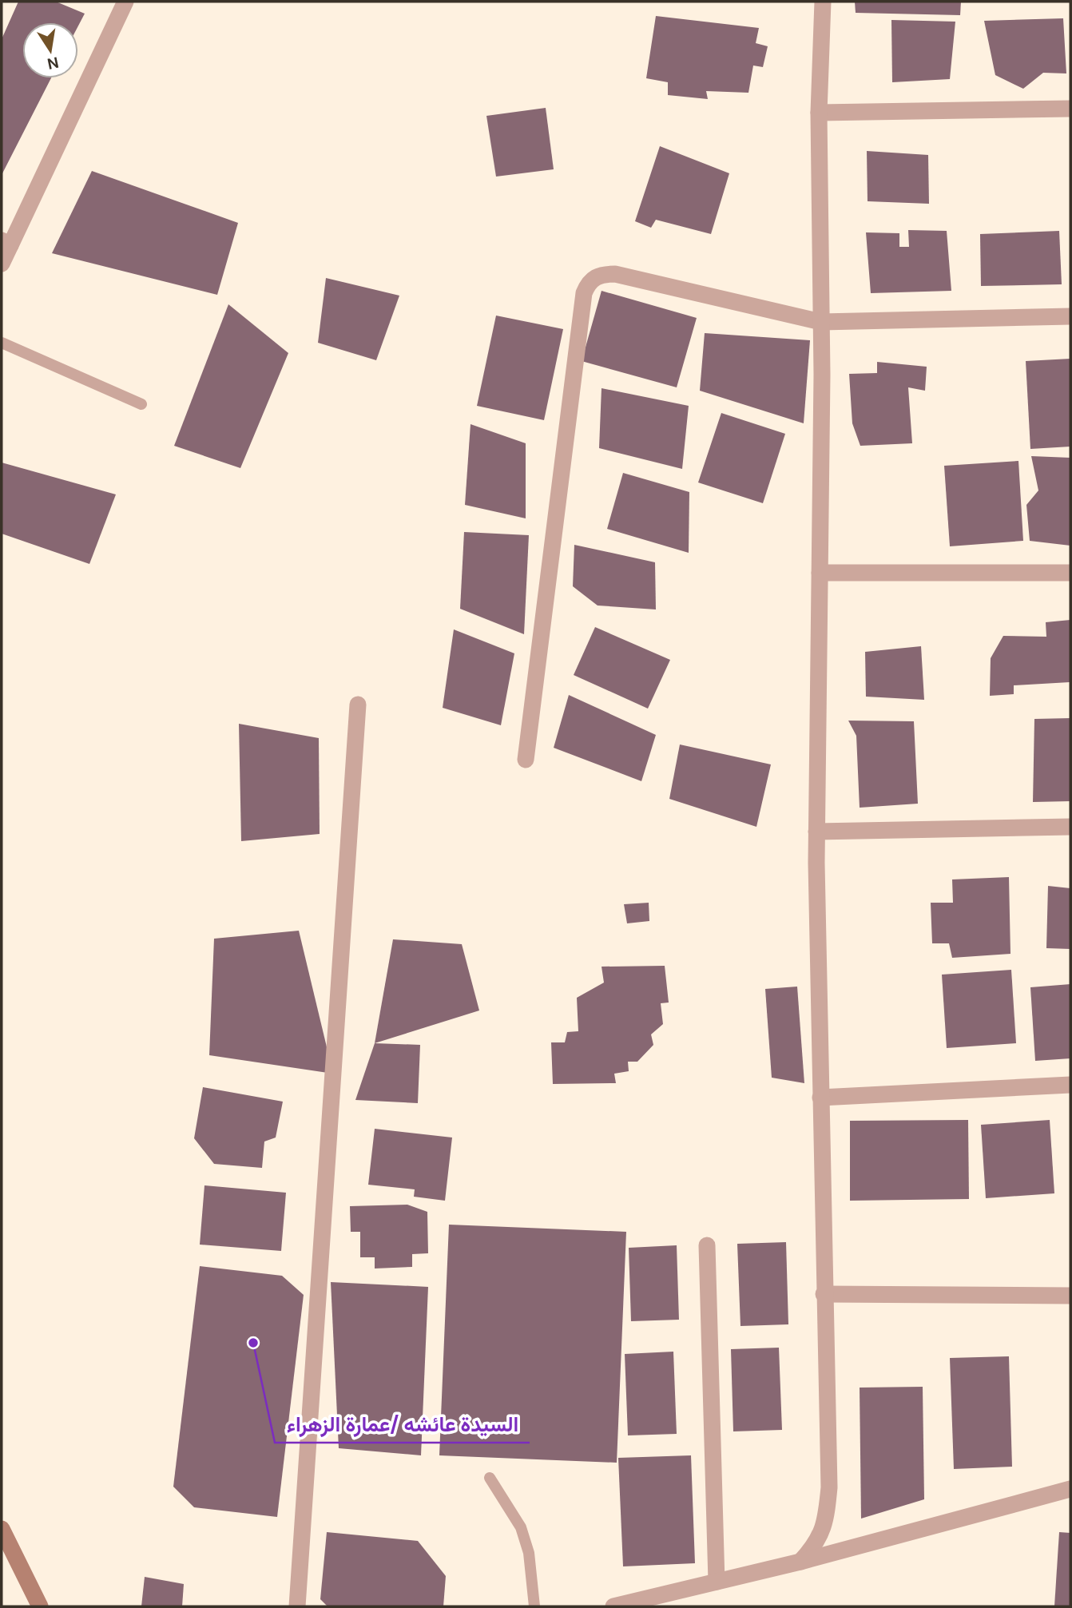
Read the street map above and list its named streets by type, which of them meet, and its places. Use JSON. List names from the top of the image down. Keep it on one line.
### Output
{"places":["السيدة عائشه /عمارة الزهراء"],"north":"bottom"}
